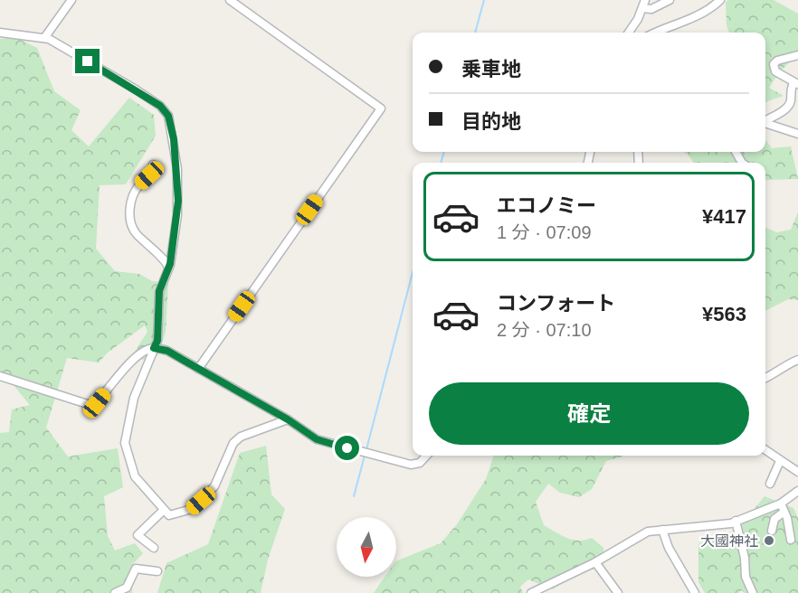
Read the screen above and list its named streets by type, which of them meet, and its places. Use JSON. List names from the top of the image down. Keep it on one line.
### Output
{"places":["大國神社"],"north":"bottom","page":{"banner":["乗車地","目的地"],"list":[{"name":"エコノミー","note":"1 分 · 07:09","value":"¥417"},{"name":"コンフォート","note":"2 分 · 07:10","value":"¥563"}],"buttons":"確定"}}
